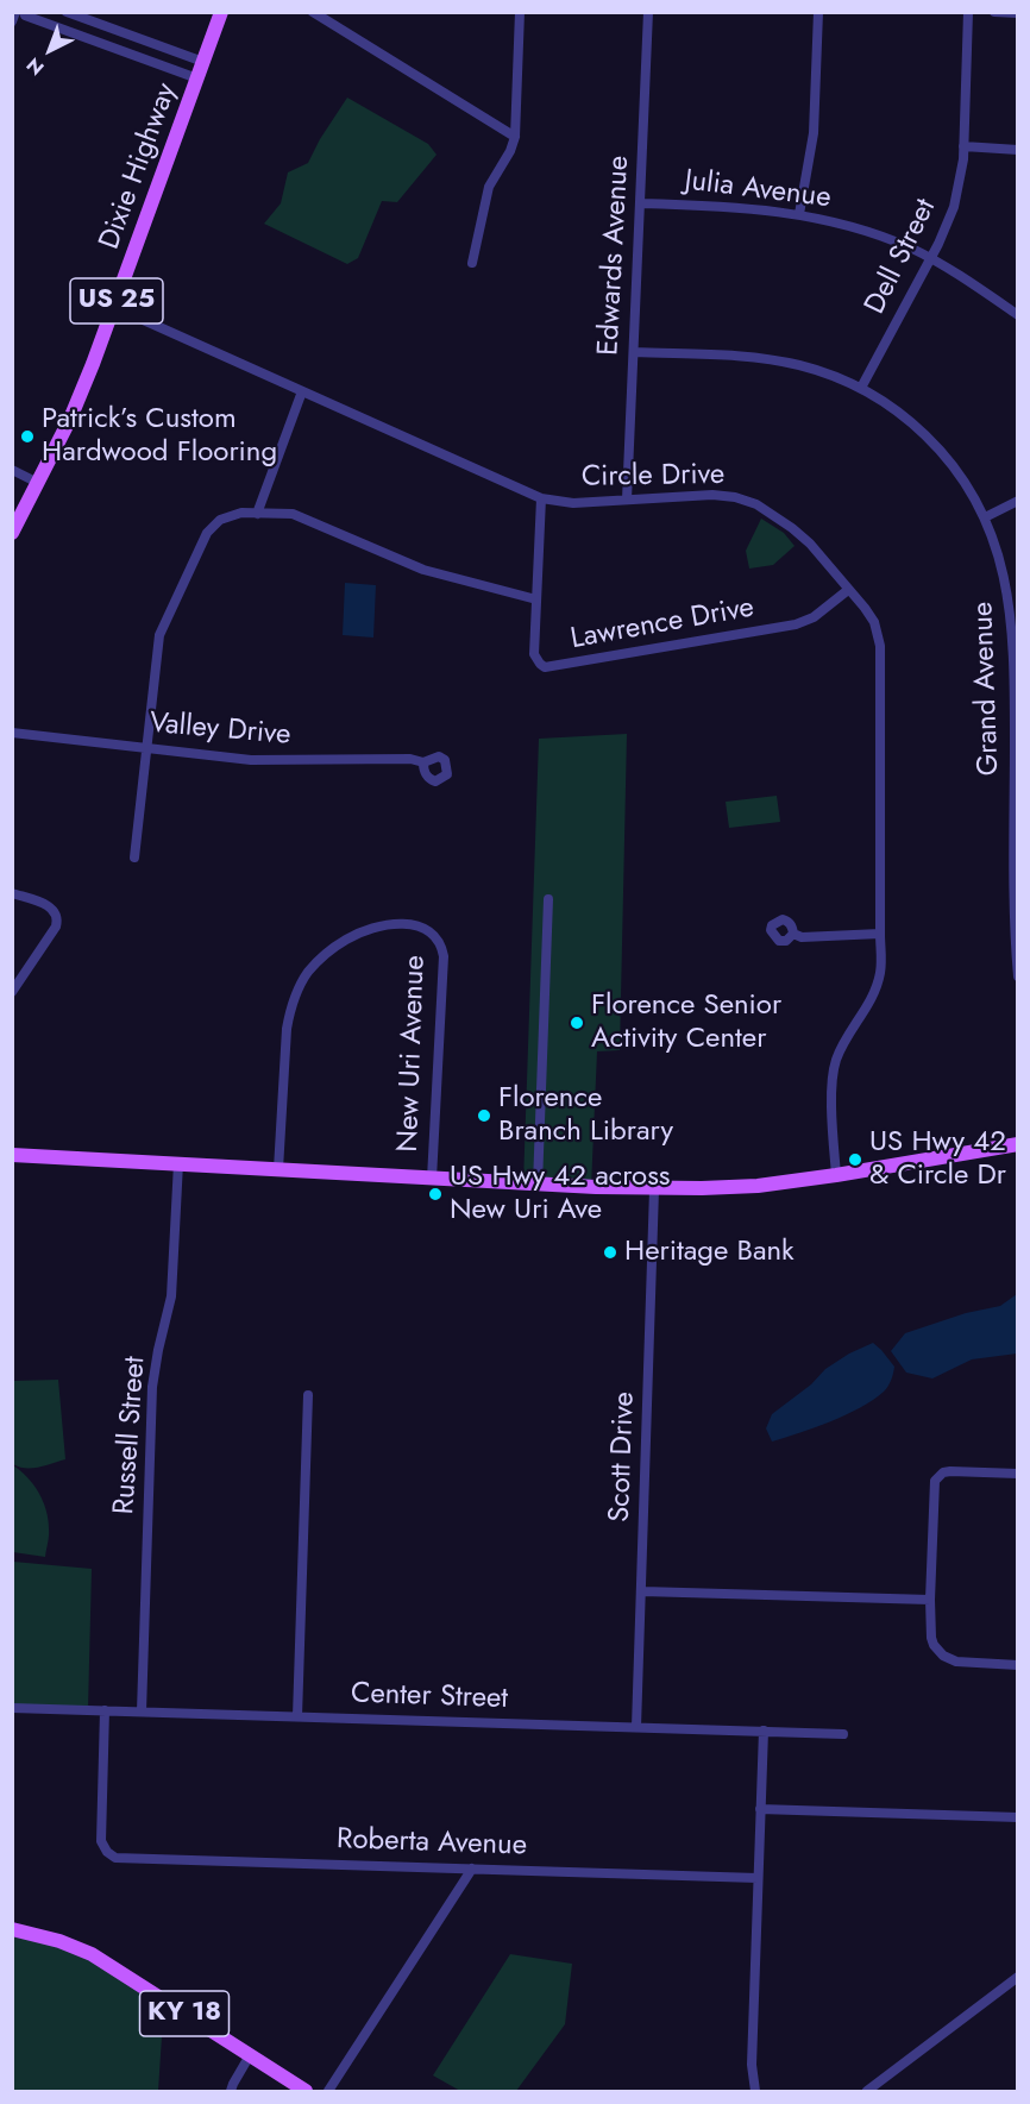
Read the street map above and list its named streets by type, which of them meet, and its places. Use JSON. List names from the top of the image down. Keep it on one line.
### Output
{"streets":{"main road":["Dixie Highway","US 25","KY 18"],"street":["Julia Avenue","Edwards Avenue","Dell Street","Circle Drive","Lawrence Drive","Grand Avenue","Valley Drive","New Uri Avenue","Russell Street","Scott Drive","Center Street","Roberta Avenue"]},"crossings":[["Dixie Highway","Circle Drive"],["Julia Avenue","Edwards Avenue"],["Julia Avenue","Dell Street"],["Edwards Avenue","Circle Drive"],["Edwards Avenue","Grand Avenue"],["Dell Street","Grand Avenue"],["Circle Drive","Lawrence Drive"],["Russell Street","Center Street"],["Scott Drive","Center Street"],["Center Street","Roberta Avenue"]],"places":["Patrick’s Custom Hardwood Flooring","Florence Senior Activity Center","Florence Branch Library","US Hwy 42 & Circle Dr","US Hwy 42 across New Uri Ave","Heritage Bank"],"north":"bottom left"}
